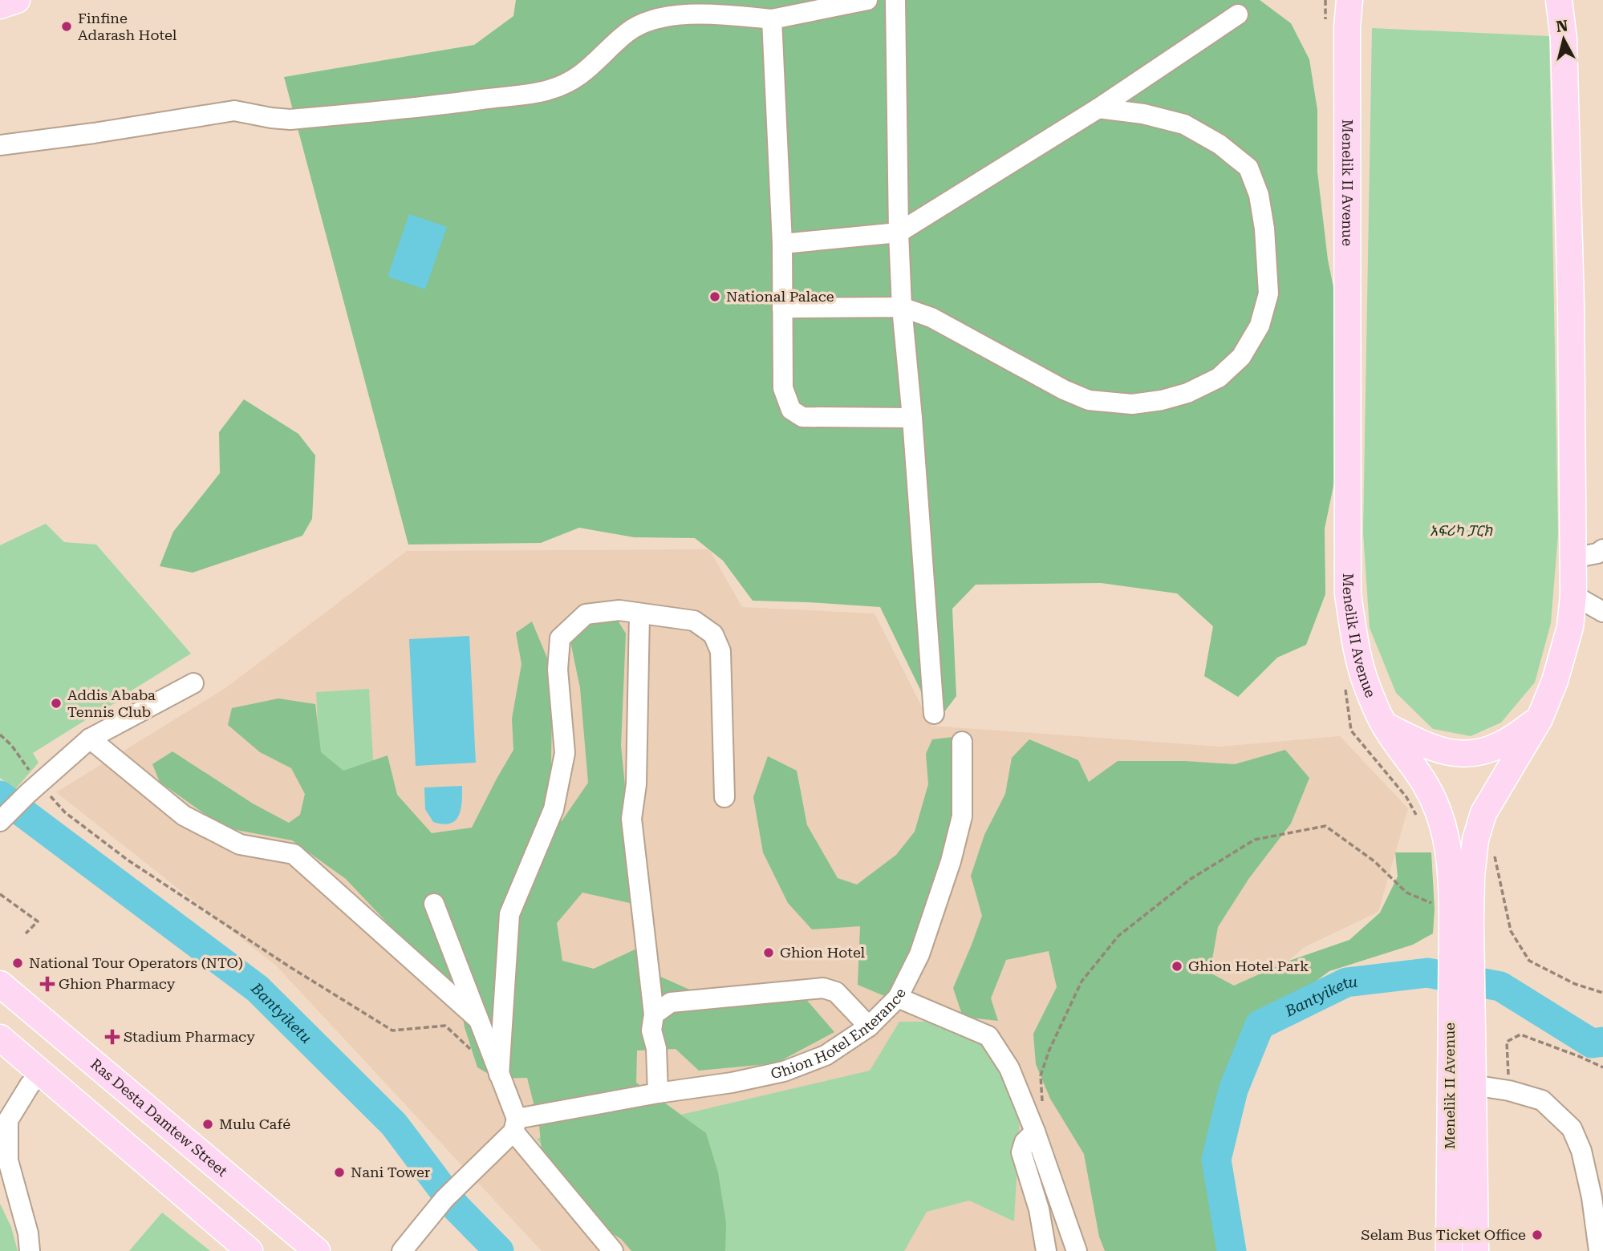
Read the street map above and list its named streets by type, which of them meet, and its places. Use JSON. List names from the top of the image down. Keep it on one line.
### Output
{"streets":{"main road":["Menelik II Avenue","Ras Desta Damtew Street"],"street":["Ghion Hotel Enterance"]},"water":["Bantyiketu"],"parks":["አፍሪካ ፓርክ"],"places":{"other":["Finfine Adarash Hotel","National Palace","Addis Ababa Tennis Club","Ghion Hotel","National Tour Operators (NTO)","Ghion Hotel Park","Mulu Café","Nani Tower","Selam Bus Ticket Office"],"health":["Ghion Pharmacy","Stadium Pharmacy"]},"north":"top"}
